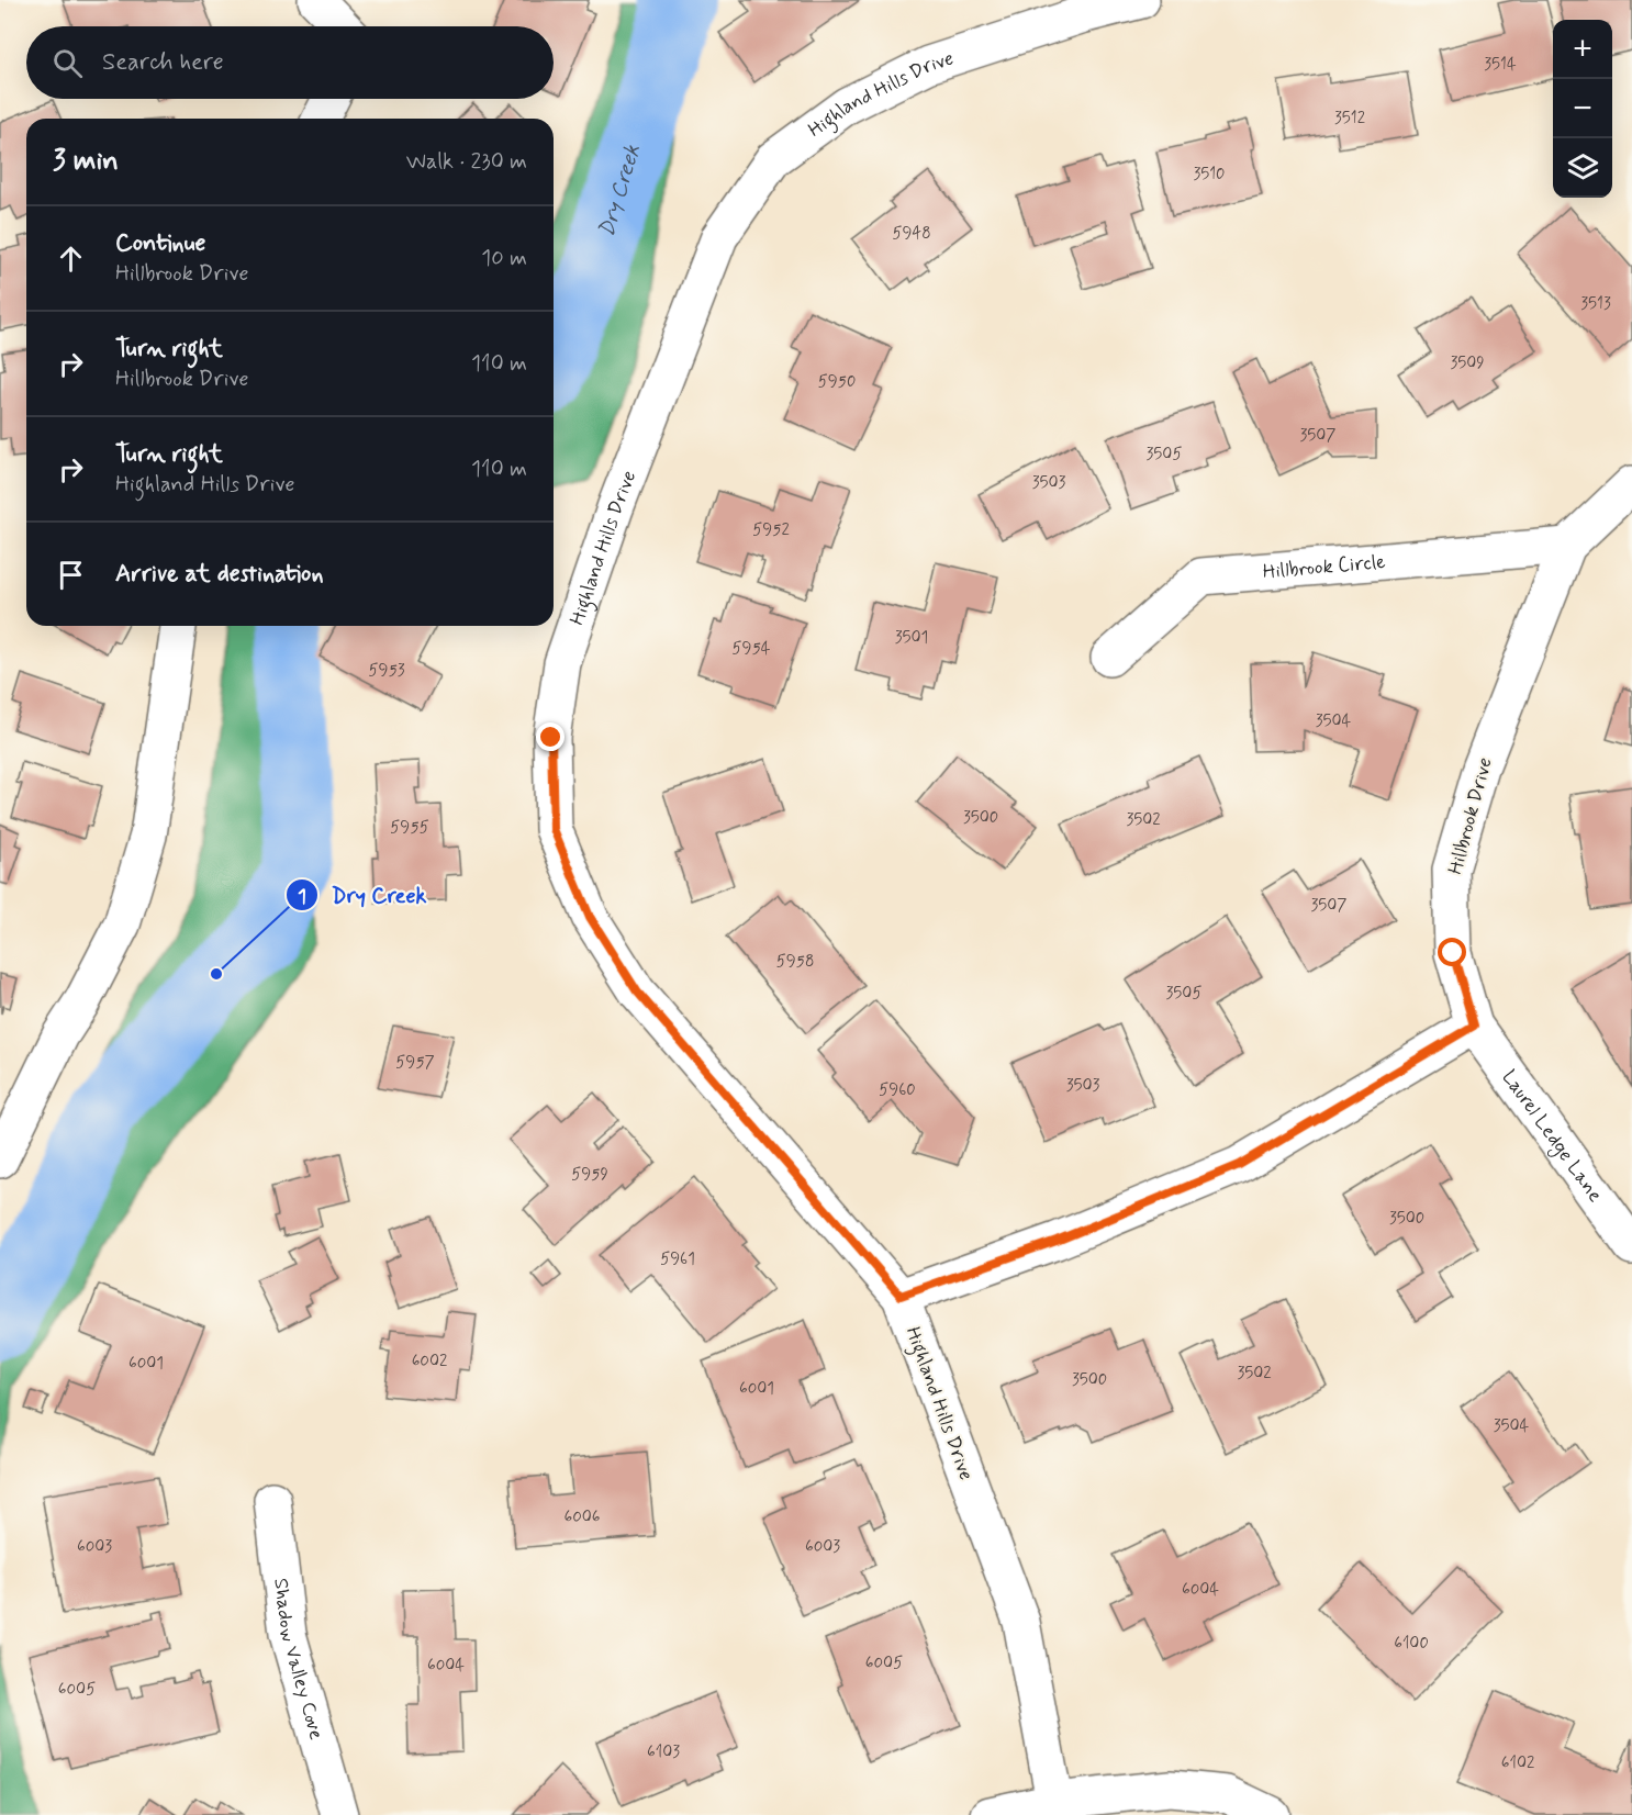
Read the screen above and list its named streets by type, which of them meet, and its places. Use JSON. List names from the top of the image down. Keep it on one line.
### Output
{"streets":{"street":["Highland Hills Drive","Hillbrook Circle","Hillbrook Drive","Laurel Ledge Lane","Shadow Valley Cove"]},"crossings":[["Hillbrook Circle","Hillbrook Drive"],["Hillbrook Drive","Laurel Ledge Lane"]],"water":["Dry Creek"],"places":["Dry Creek"],"house_numbers":["3514","3512","3510","5948","3513","3509","5950","3507","3505","3503","5952","3501","5954","5953","3504","3500","3502","5955","3507","5958","3505","5957","3503","5960","5959","3500","5961","6002","6001","3502","3500","6001","3504","6006","6003","6003","6004","6100","6005","6004","6005","6103","6102"],"page":{"map_buttons":["+","−"],"search":"Search here","heading":["3 min","Walk · 230 m"],"list":[["Continue","Hillbrook Drive","10 m"],["Turn right","Hillbrook Drive","110 m"],["Turn right","Highland Hills Drive","110 m"],"Arrive at destination"]}}
